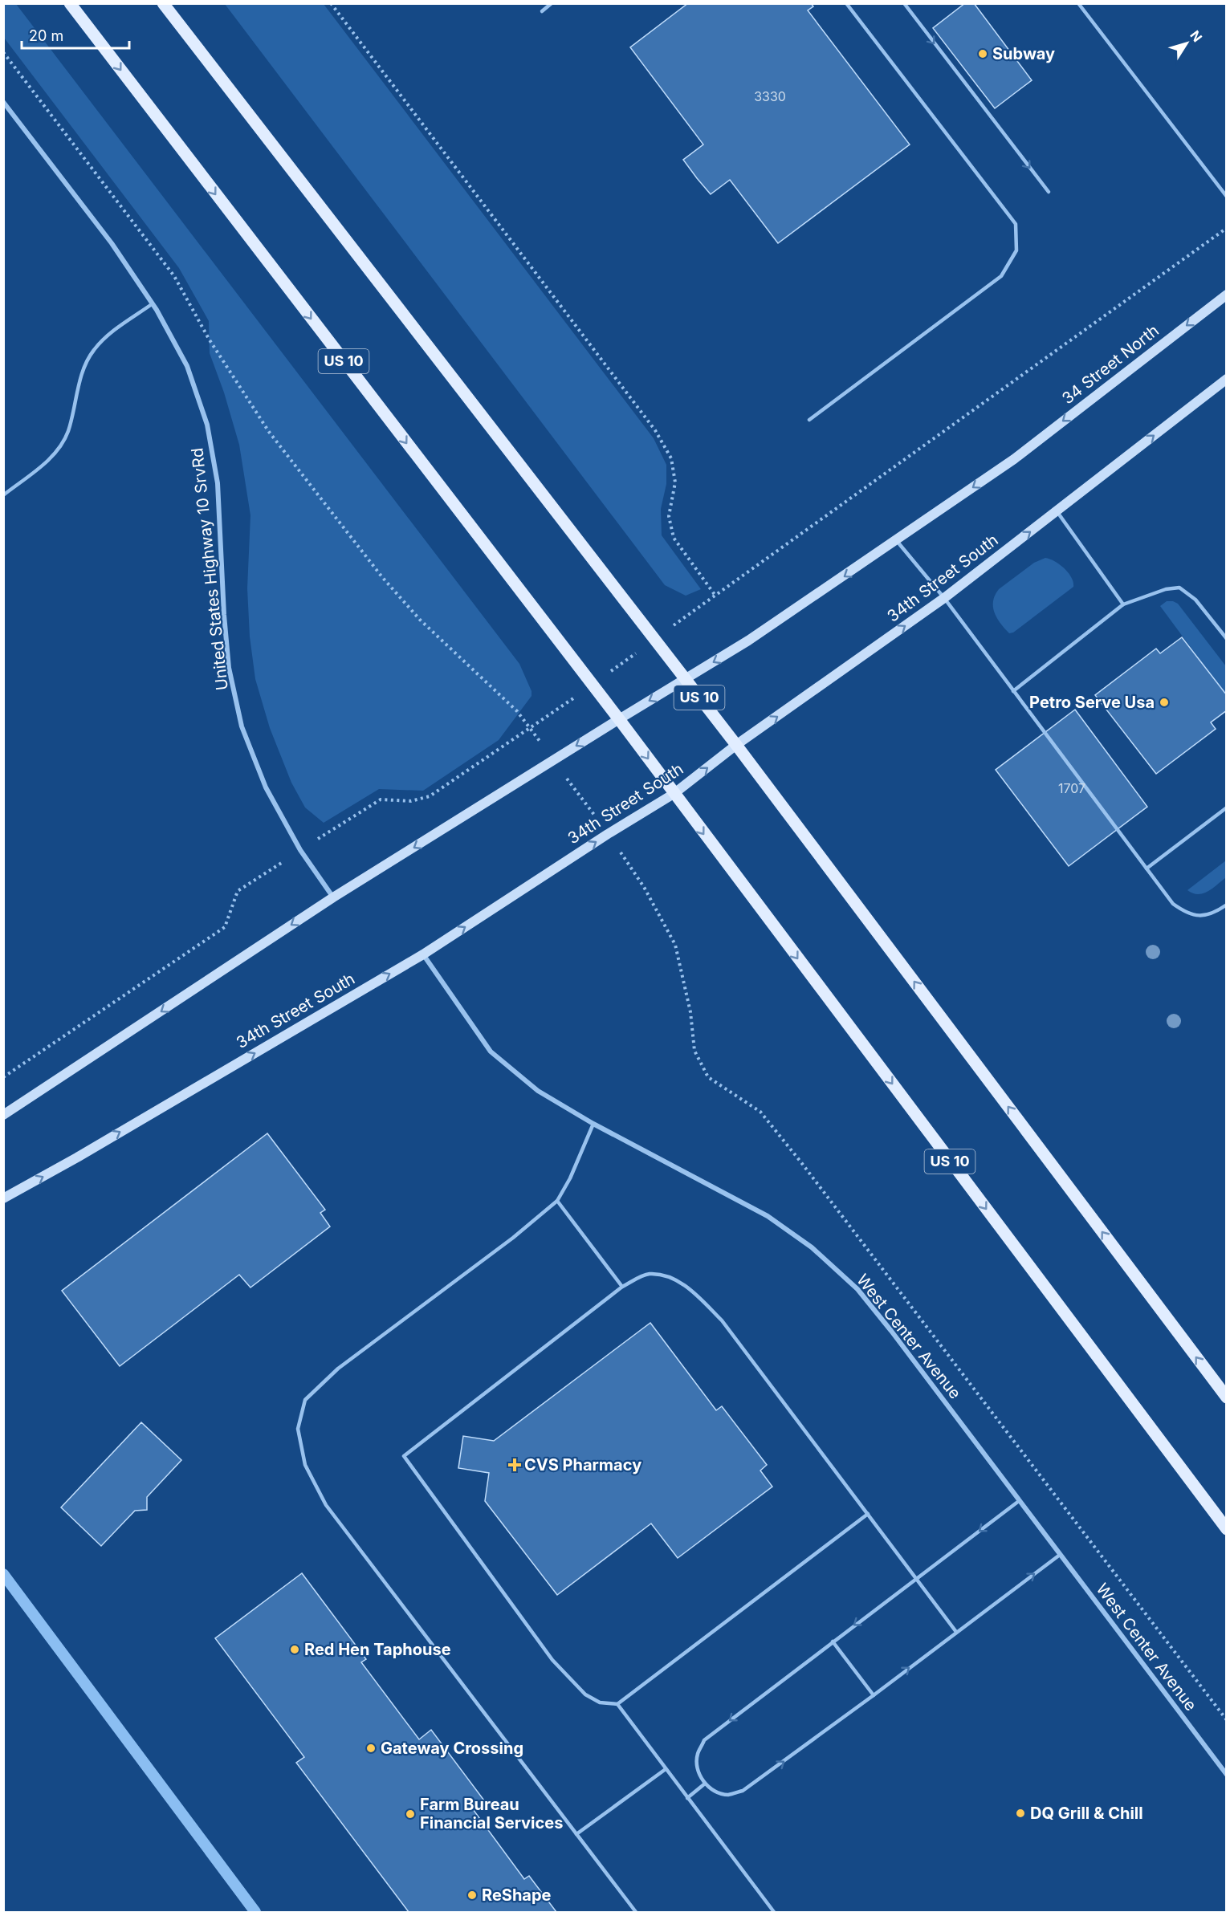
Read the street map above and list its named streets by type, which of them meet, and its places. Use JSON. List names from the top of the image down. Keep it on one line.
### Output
{"streets":{"main road":["US 10","34 Street North","34th Street South"],"street":["United States Highway 10 SrvRd","West Center Avenue"]},"crossings":[["US 10","34th Street South"],["34th Street South","West Center Avenue"]],"one_way":["34 Street North"],"places":{"other":["Subway","Petro Serve Usa","Red Hen Taphouse","Gateway Crossing","DQ Grill & Chill","Farm Bureau Financial Services","ReShape"],"health":["CVS Pharmacy"]},"house_numbers":["3330","1707"],"scale_bar":"20 m","north":"top right"}
